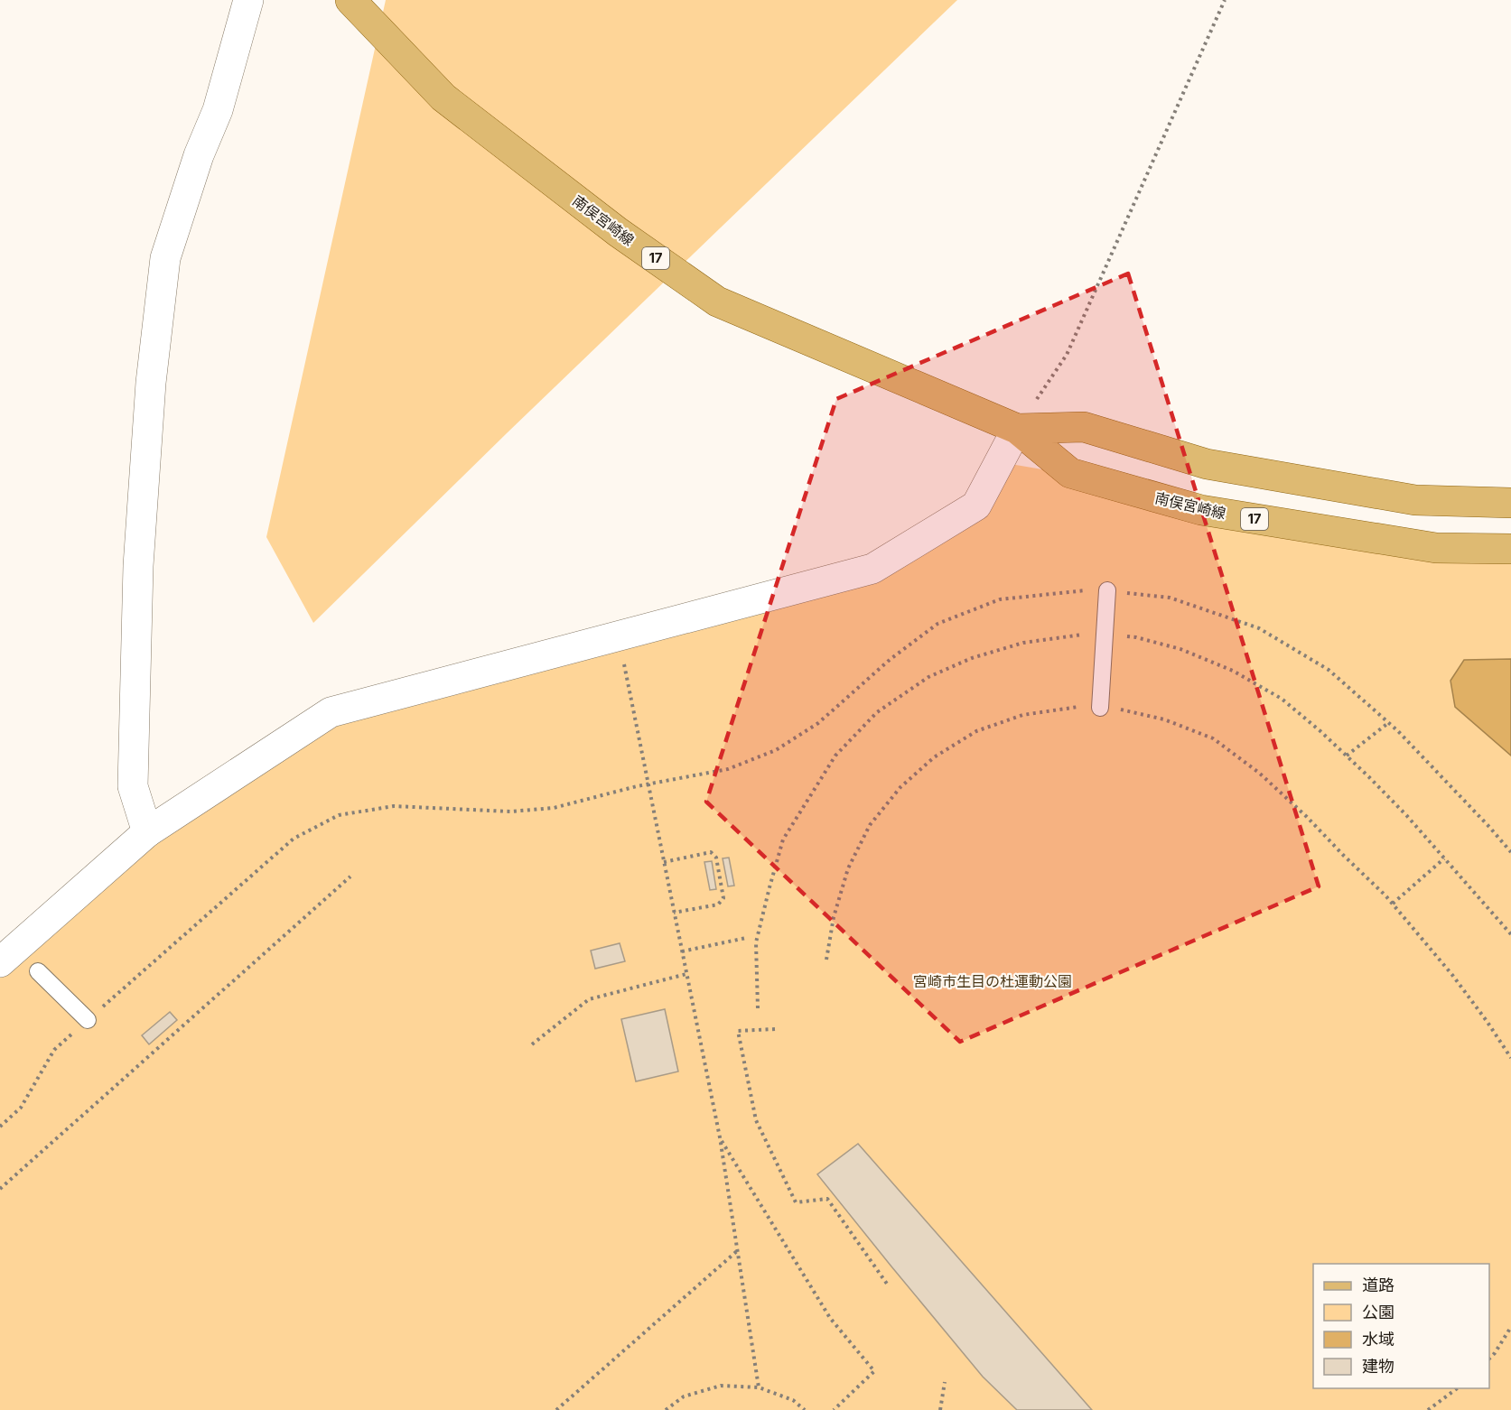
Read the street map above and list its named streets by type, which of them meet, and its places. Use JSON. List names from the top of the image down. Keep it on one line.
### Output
{"streets":{"main road":["南俣宮崎線","17"]},"parks":["宮崎市生目の杜運動公園"],"legend":["道路","公園","水域","建物"]}
